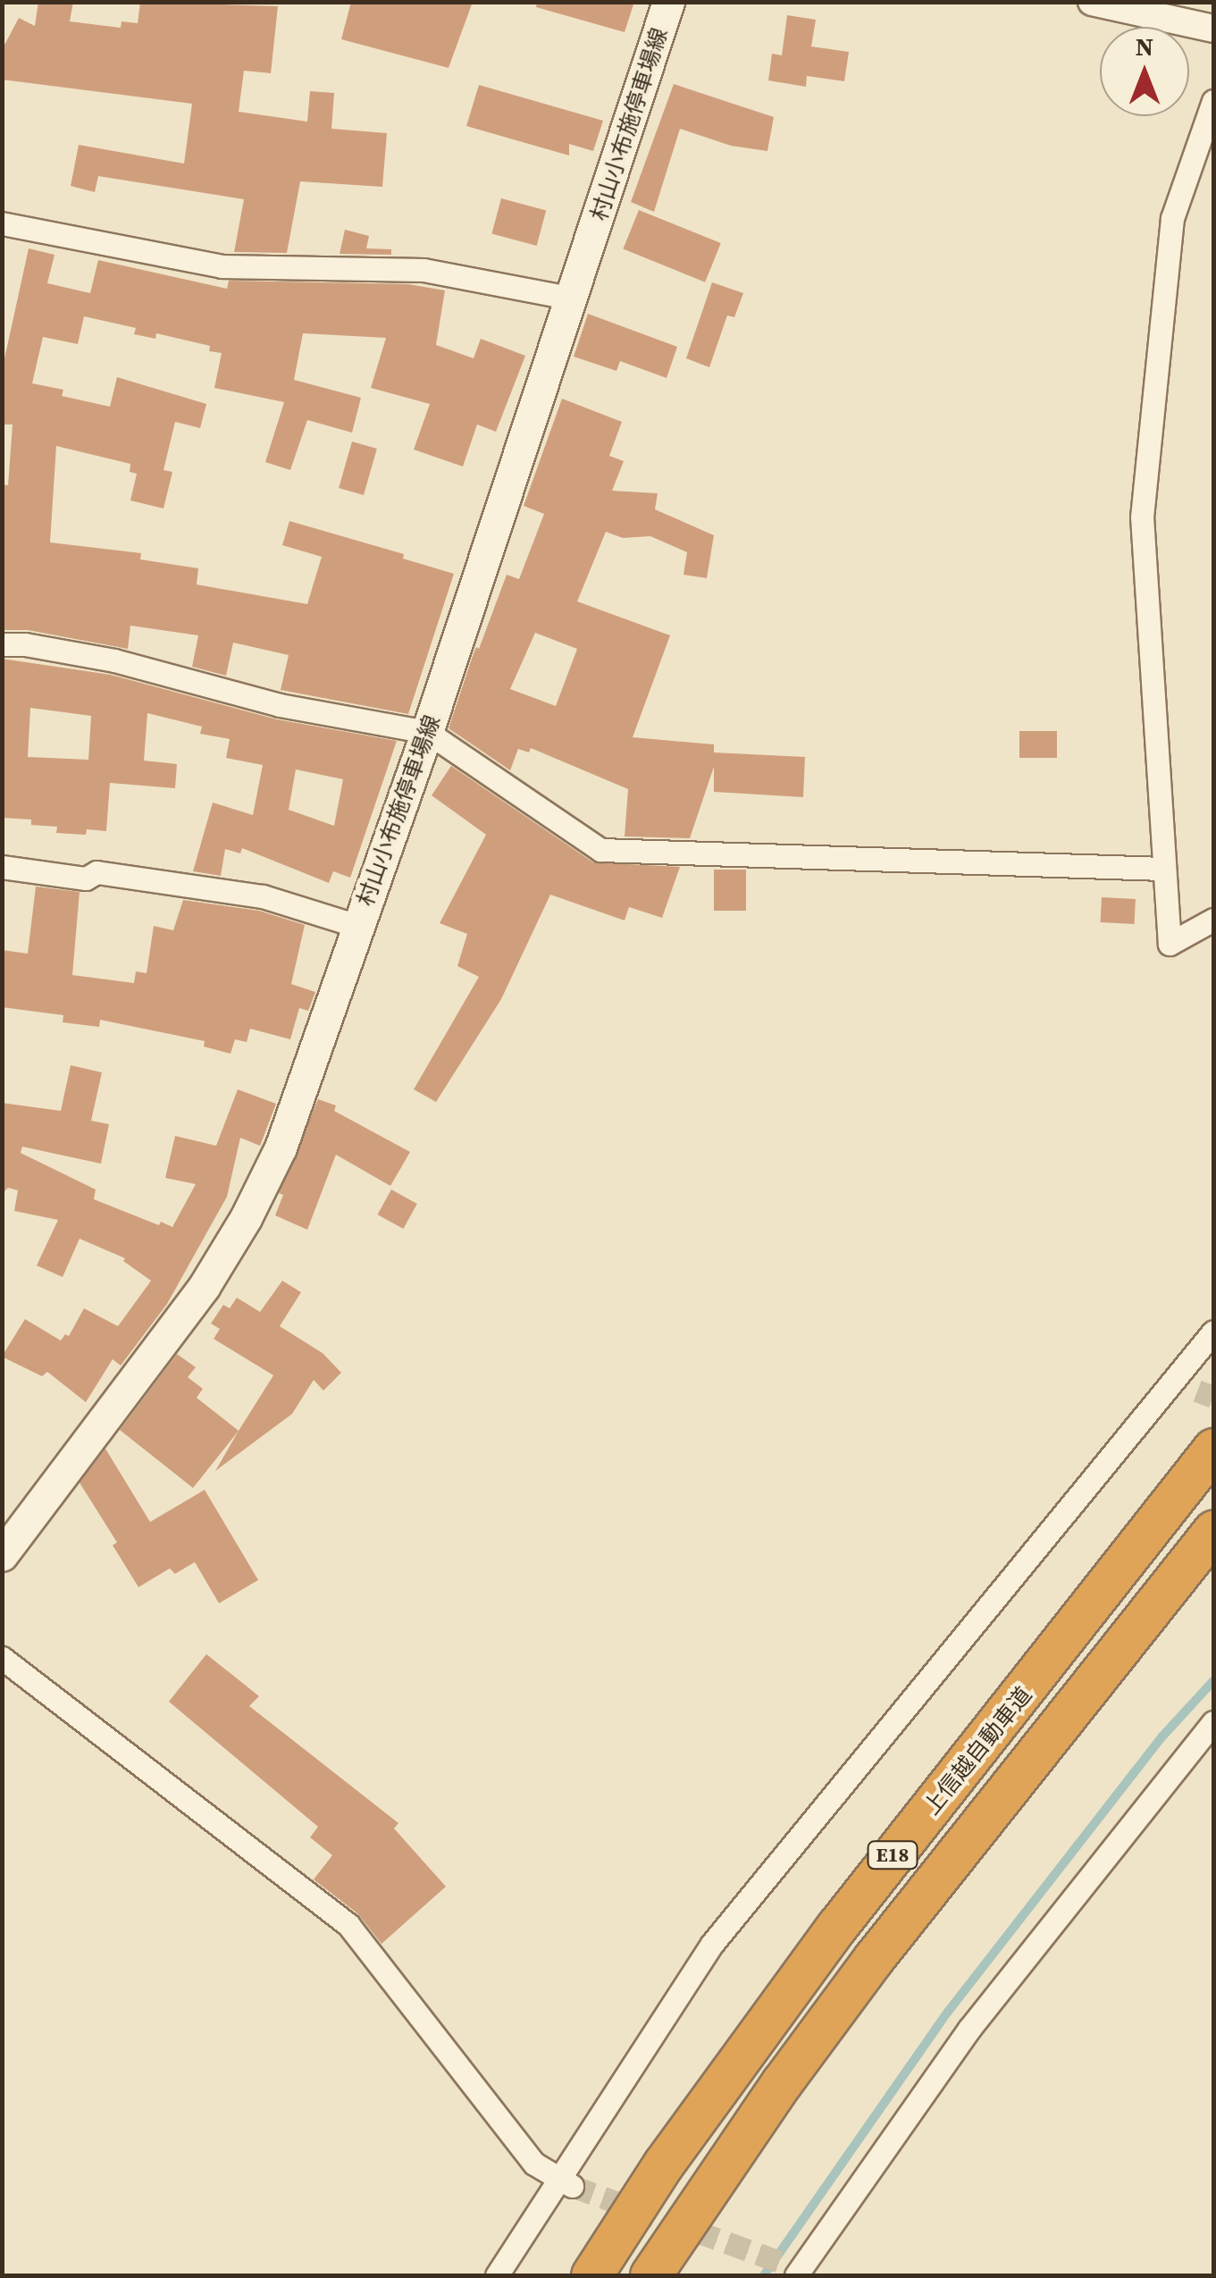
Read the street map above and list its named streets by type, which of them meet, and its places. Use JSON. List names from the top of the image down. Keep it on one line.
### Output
{"streets":{"highway":["上信越自動車道","E18"],"main road":["村山小布施停車場線"]},"north":"top"}
